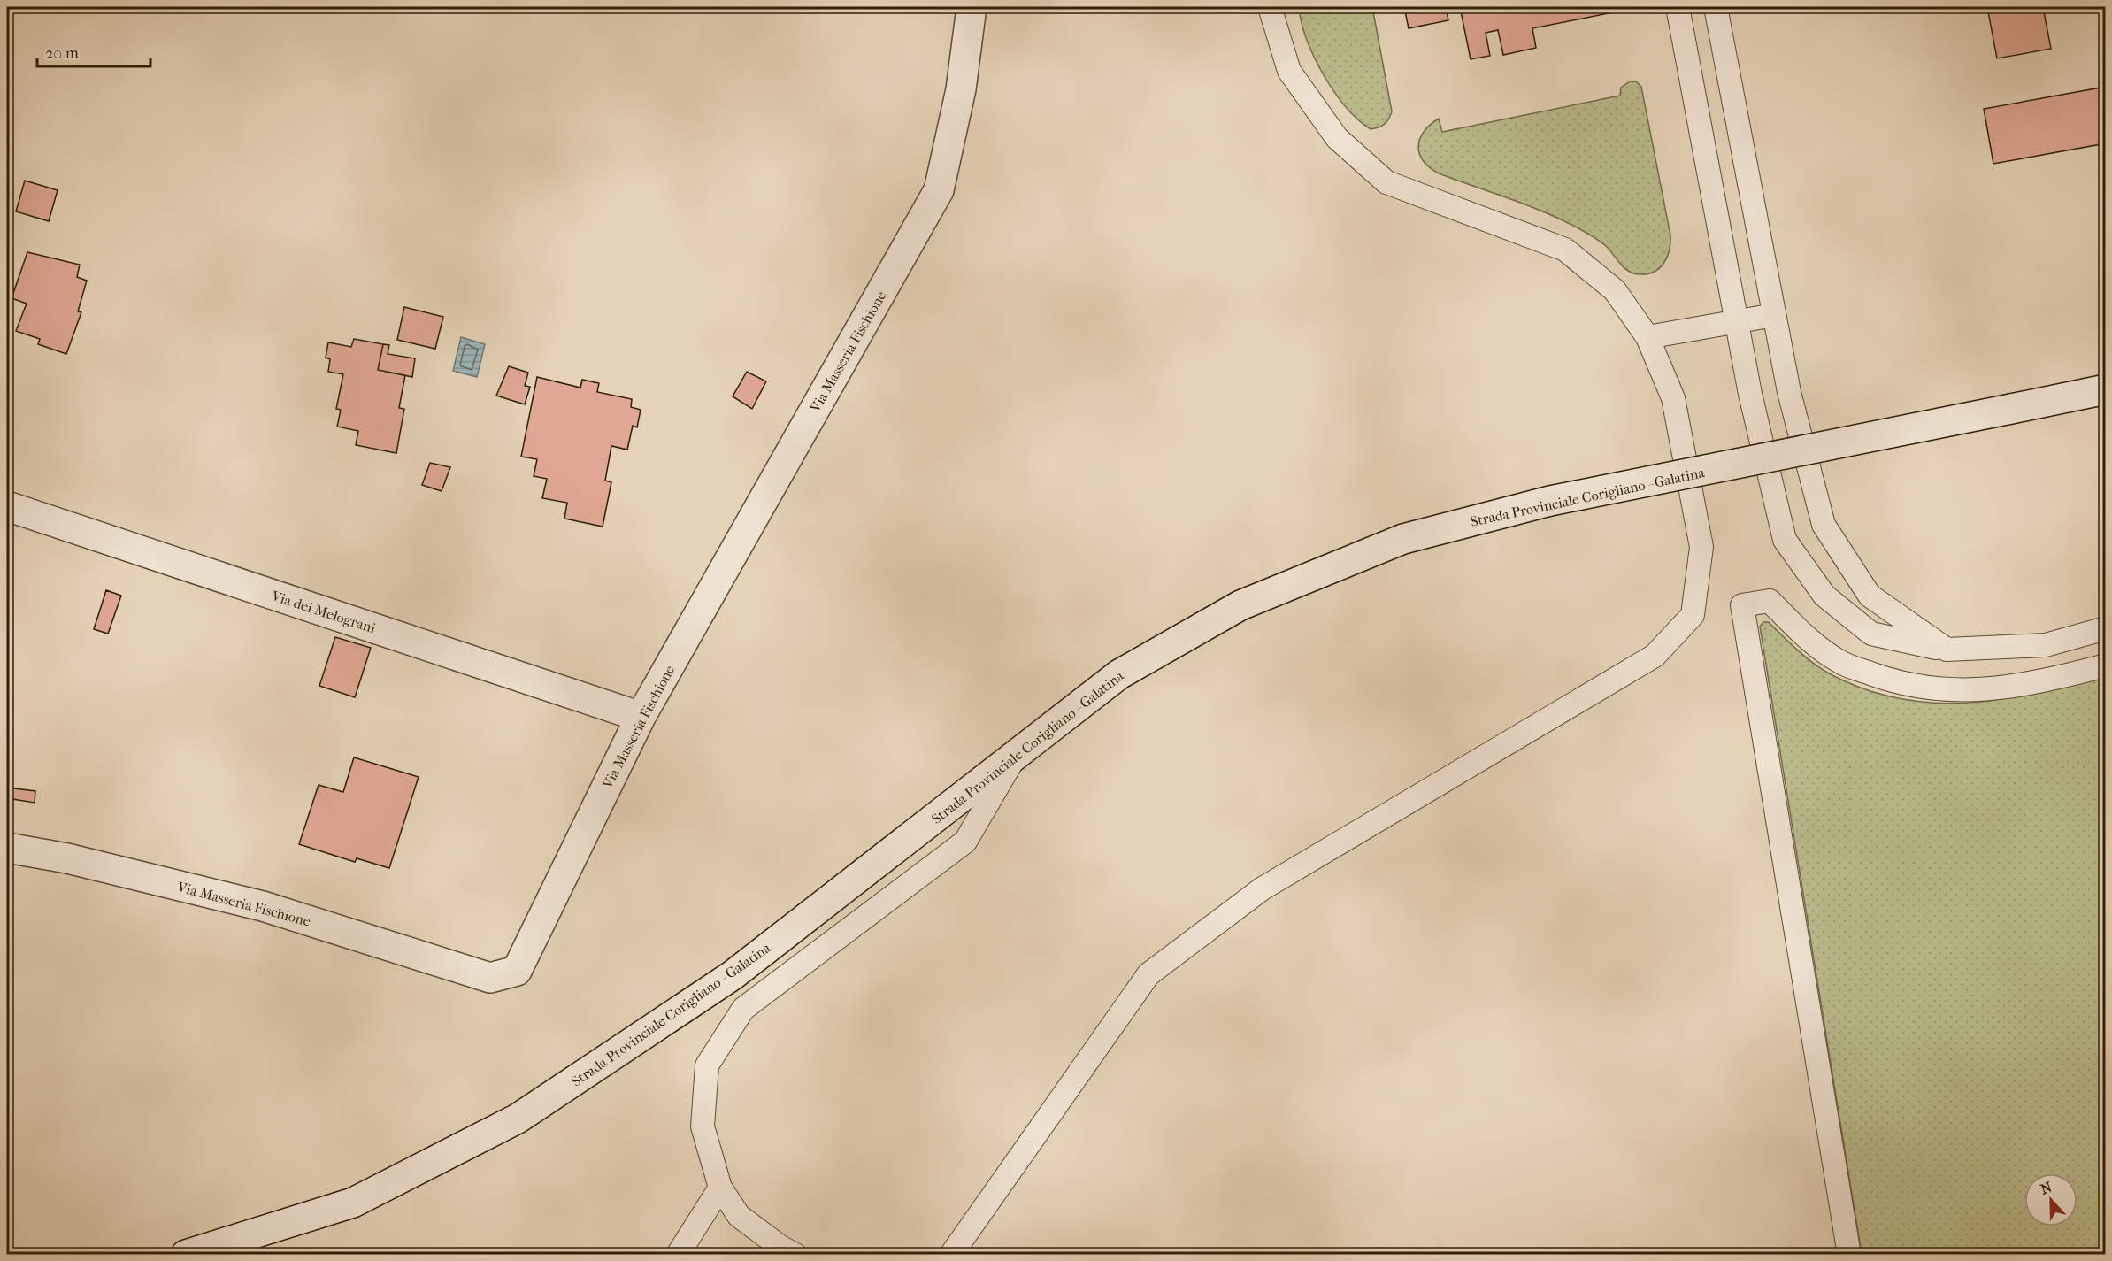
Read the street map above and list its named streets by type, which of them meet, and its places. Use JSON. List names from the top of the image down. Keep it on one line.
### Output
{"streets":{"street":["Via Masseria Fischione","Strada Provinciale Corigliano - Galatina","Via dei Melograni"]},"crossings":[["Via Masseria Fischione","Via dei Melograni"]],"scale_bar":"20 m","north":"top"}
